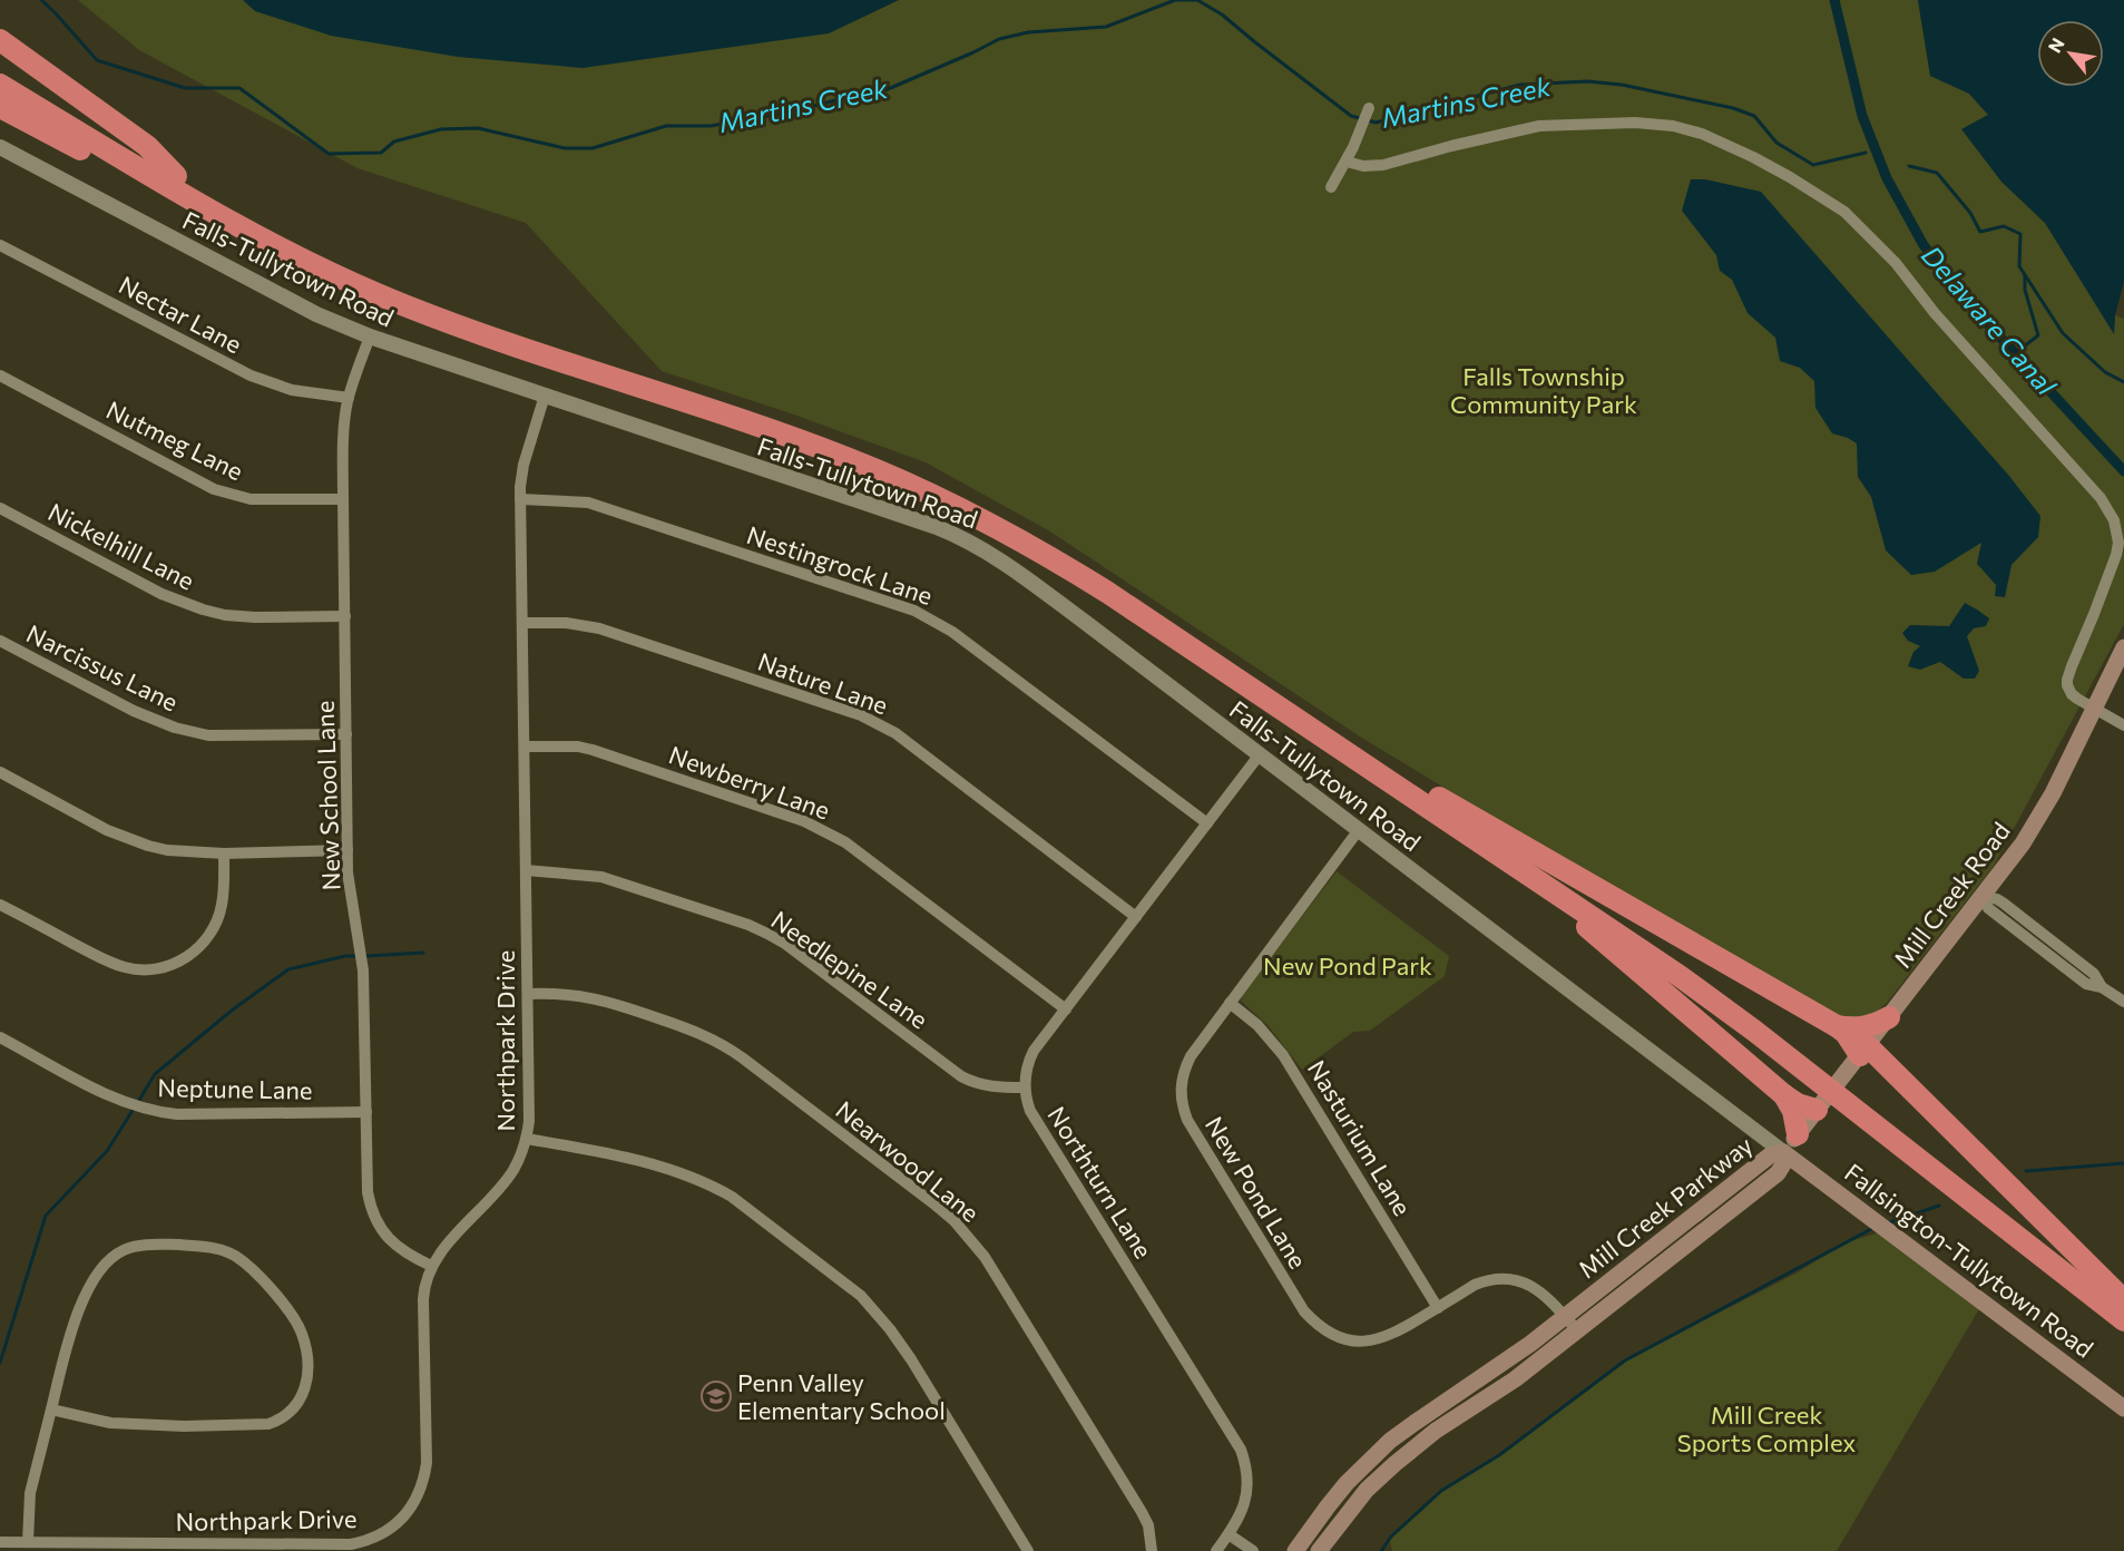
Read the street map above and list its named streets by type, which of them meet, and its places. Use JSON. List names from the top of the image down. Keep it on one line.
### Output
{"streets":{"main road":["Mill Creek Road","Mill Creek Parkway","Fallsington-Tullytown Road"],"street":["Falls-Tullytown Road","Nectar Lane","Nutmeg Lane","Nickelhill Lane","Nestingrock Lane","Narcissus Lane","Nature Lane","Newberry Lane","New School Lane","Needlepine Lane","Northpark Drive","Neptune Lane","Nasturium Lane","Nearwood Lane","Northturn Lane","New Pond Lane"]},"crossings":[["Falls-Tullytown Road","New School Lane"],["Falls-Tullytown Road","Mill Creek Road"],["Falls-Tullytown Road","Northpark Drive"],["Falls-Tullytown Road","Northturn Lane"],["Falls-Tullytown Road","New Pond Lane"],["Falls-Tullytown Road","Mill Creek Parkway"],["Falls-Tullytown Road","Fallsington-Tullytown Road"],["Nectar Lane","New School Lane"],["Nutmeg Lane","New School Lane"],["Nickelhill Lane","New School Lane"],["Nestingrock Lane","Northpark Drive"],["Nestingrock Lane","Northturn Lane"],["Narcissus Lane","New School Lane"],["Nature Lane","Northpark Drive"],["Nature Lane","Northturn Lane"],["Newberry Lane","Northpark Drive"],["Newberry Lane","Northturn Lane"],["New School Lane","Northpark Drive"],["New School Lane","Neptune Lane"],["Mill Creek Road","Mill Creek Parkway"],["Mill Creek Road","Fallsington-Tullytown Road"],["Needlepine Lane","Northpark Drive"],["Needlepine Lane","Northturn Lane"],["Northpark Drive","Nearwood Lane"],["Nasturium Lane","New Pond Lane"],["New Pond Lane","Mill Creek Parkway"],["Mill Creek Parkway","Fallsington-Tullytown Road"]],"water":["Martins Creek","Delaware Canal"],"parks":["Falls Township Community Park","New Pond Park","Mill Creek Sports Complex"],"places":{"school or university":["Penn Valley Elementary School"]},"north":"top left"}
